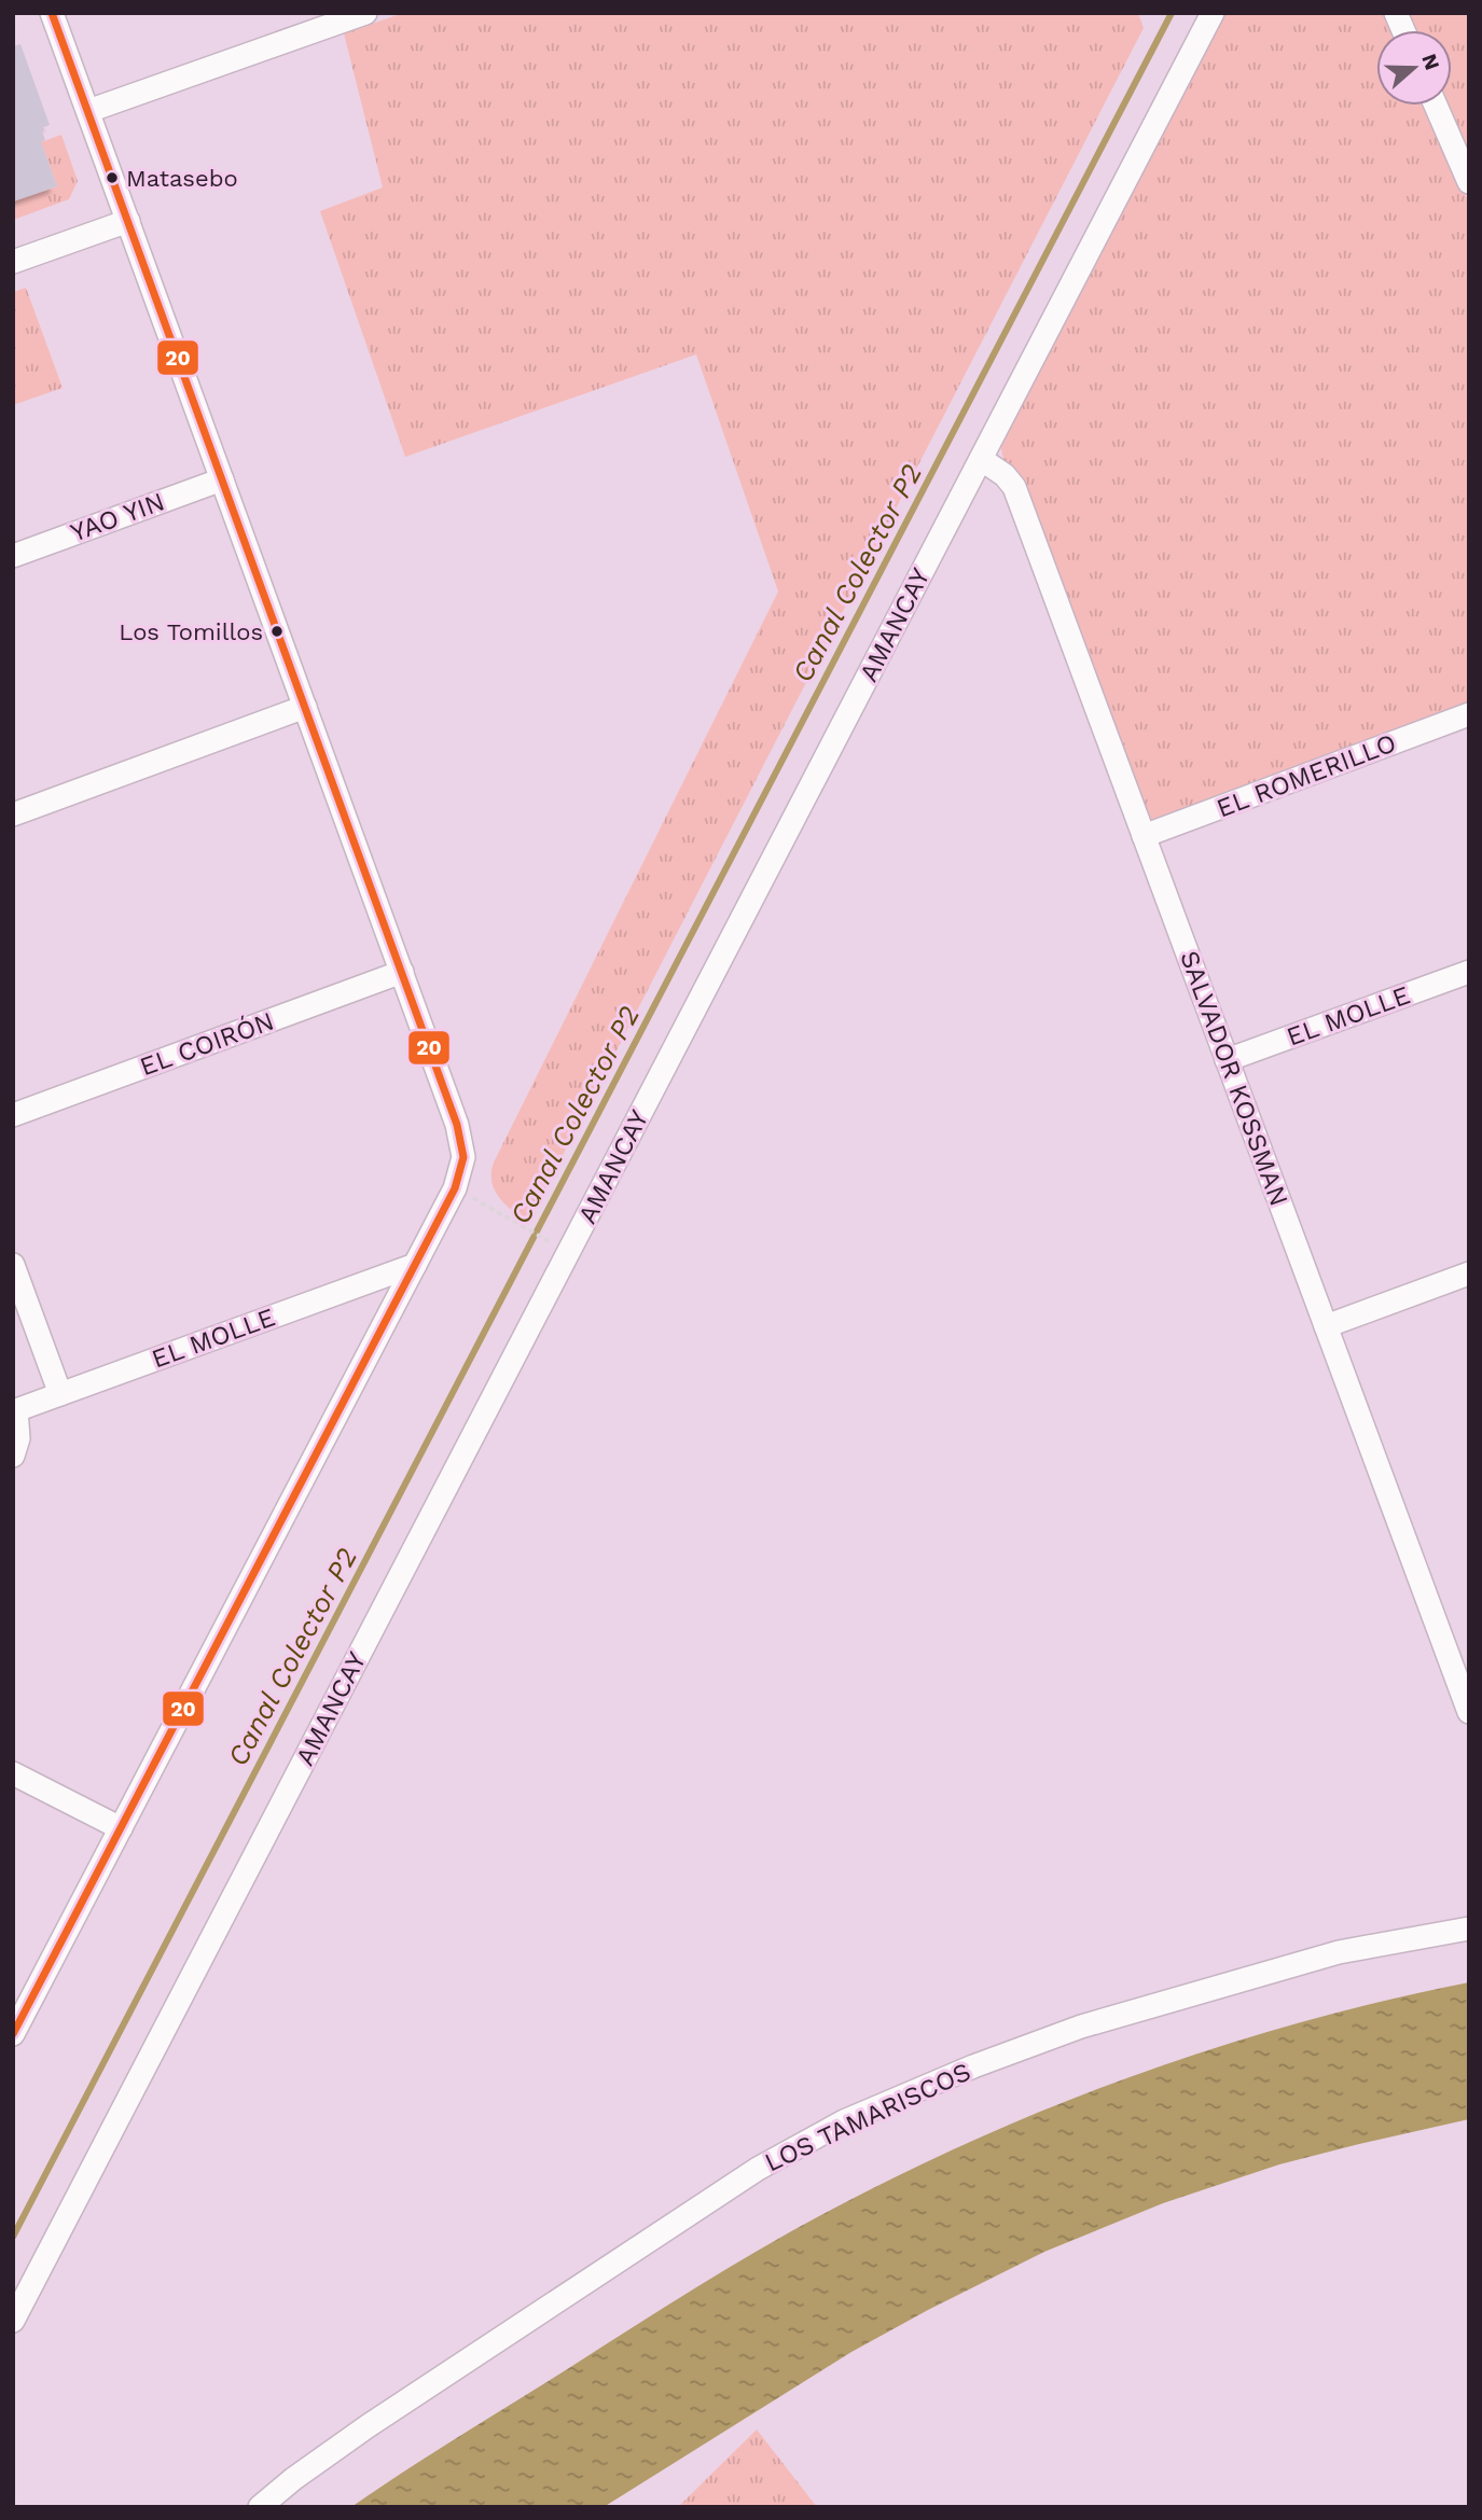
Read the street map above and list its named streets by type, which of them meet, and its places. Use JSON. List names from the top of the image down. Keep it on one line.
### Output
{"streets":{"street":["YAO YIN","AMANCAY","EL ROMERILLO","EL MOLLE","EL COIRÓN","SALVADOR KOSSMAN","LOS TAMARISCOS"]},"crossings":[["AMANCAY","SALVADOR KOSSMAN"],["EL ROMERILLO","SALVADOR KOSSMAN"],["EL MOLLE","SALVADOR KOSSMAN"]],"water":["Canal Colector P2"],"places":["Matasebo","Los Tomillos"],"lines":["transit line 20"],"north":"right"}
